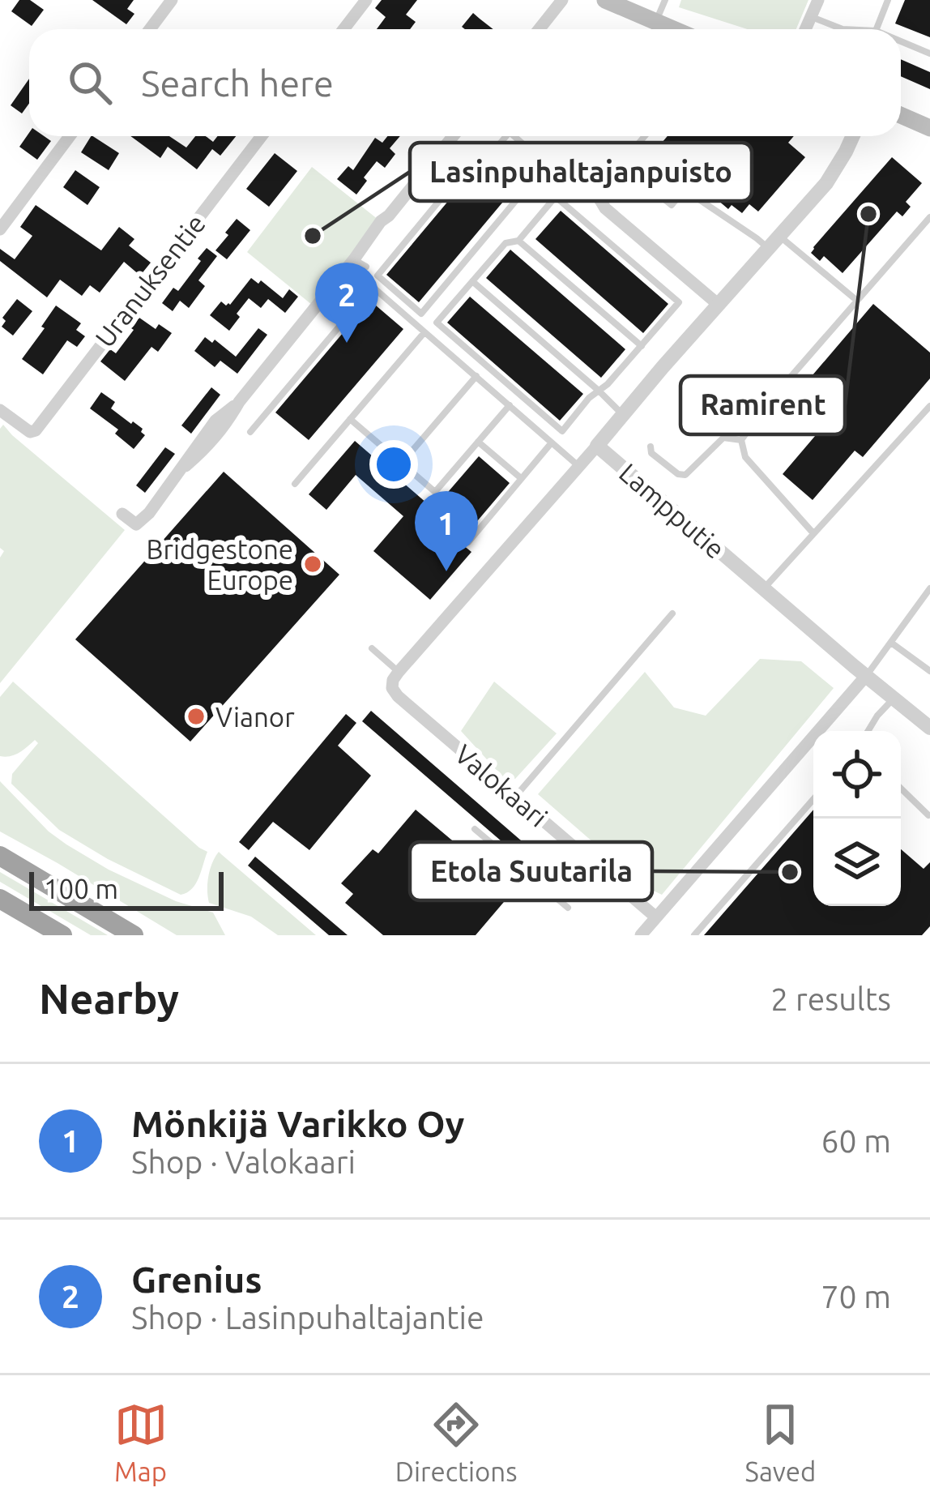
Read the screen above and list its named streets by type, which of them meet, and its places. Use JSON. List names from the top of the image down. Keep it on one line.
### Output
{"streets":{"street":["Uranuksentie","Lampputie","Valokaari"]},"places":["Ramirent","Lasinpuhaltajanpuisto","Bridgestone Europe","Vianor","Etola Suutarila"],"scale_bar":"100 m","page":{"search":"Search here","pins":["2","1"],"scale":"100 m","heading":["Nearby","2 results"],"list":[{"mark":"1","name":"Mönkijä Varikko Oy","note":"Shop · Valokaari","value":"60 m"},{"mark":"2","name":"Grenius","note":"Shop · Lasinpuhaltajantie","value":"70 m"}],"nav":["Map","Directions","Saved"]}}
